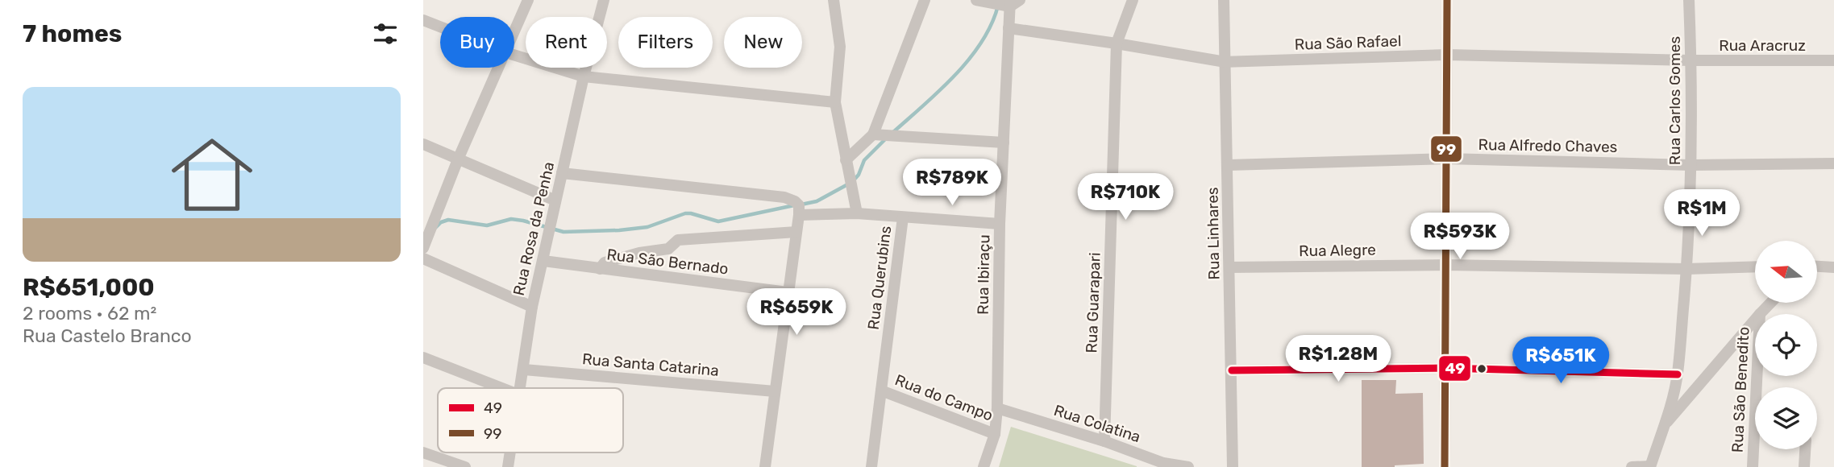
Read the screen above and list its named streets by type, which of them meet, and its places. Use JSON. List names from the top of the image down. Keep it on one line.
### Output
{"streets":{"street":["Rua São Rafael","Rua Aracruz","Rua Carlos Gomes","Rua Alfredo Chaves","Rua Rosa da Penha","Rua Linhares","Rua Alegre","Rua São Bernado","Rua Ibiraçu","Rua Querubins","Rua Guarapari","Rua Santa Catarina","Rua São Benedito","Rua do Campo","Rua Colatina"]},"crossings":[["Rua São Rafael","Rua Aracruz"],["Rua São Rafael","Rua Carlos Gomes"],["Rua São Rafael","Rua Linhares"],["Rua São Rafael","Rua Ibiraçu"],["Rua São Rafael","Rua Guarapari"],["Rua Aracruz","Rua Carlos Gomes"],["Rua Carlos Gomes","Rua Alfredo Chaves"],["Rua Carlos Gomes","Rua Alegre"],["Rua Alfredo Chaves","Rua Linhares"],["Rua Rosa da Penha","Rua São Bernado"],["Rua Rosa da Penha","Rua Santa Catarina"],["Rua Linhares","Rua Alegre"],["Rua Ibiraçu","Rua do Campo"],["Rua Ibiraçu","Rua Colatina"],["Rua Querubins","Rua do Campo"],["Rua Guarapari","Rua Colatina"]],"lines":["transit line 99","transit line 49"],"legend":["49","99"],"north":"left","page":{"heading":"7 homes","chip":["Buy","Rent","Filters","New"],"list":[{"name":"R$651,000","note":"2 rooms · 62 m² · Rua Castelo Branco"}],"price":["R$789K","R$710K","R$1M","R$593K","R$659K","R$1.28M","R$651K"]}}
